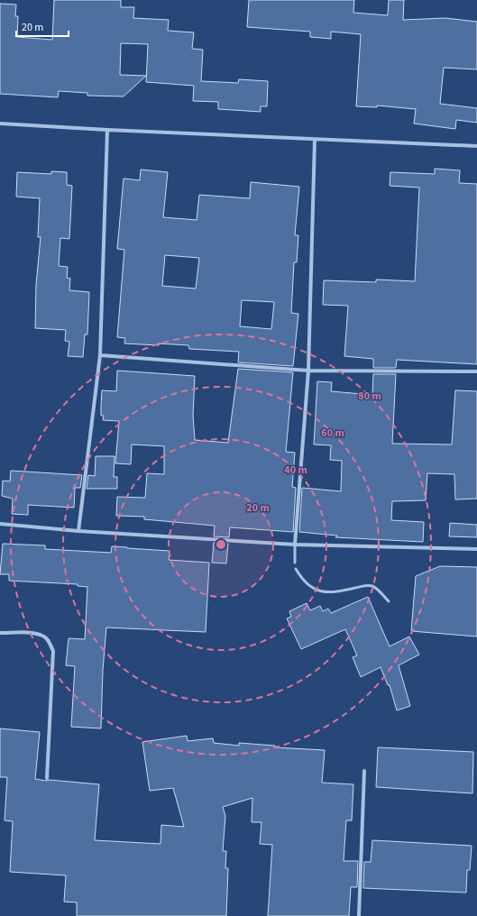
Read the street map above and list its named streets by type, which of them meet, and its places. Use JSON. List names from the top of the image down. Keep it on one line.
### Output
{"scale_bar":"20 m","rings":["80 m","60 m","40 m","20 m"]}
